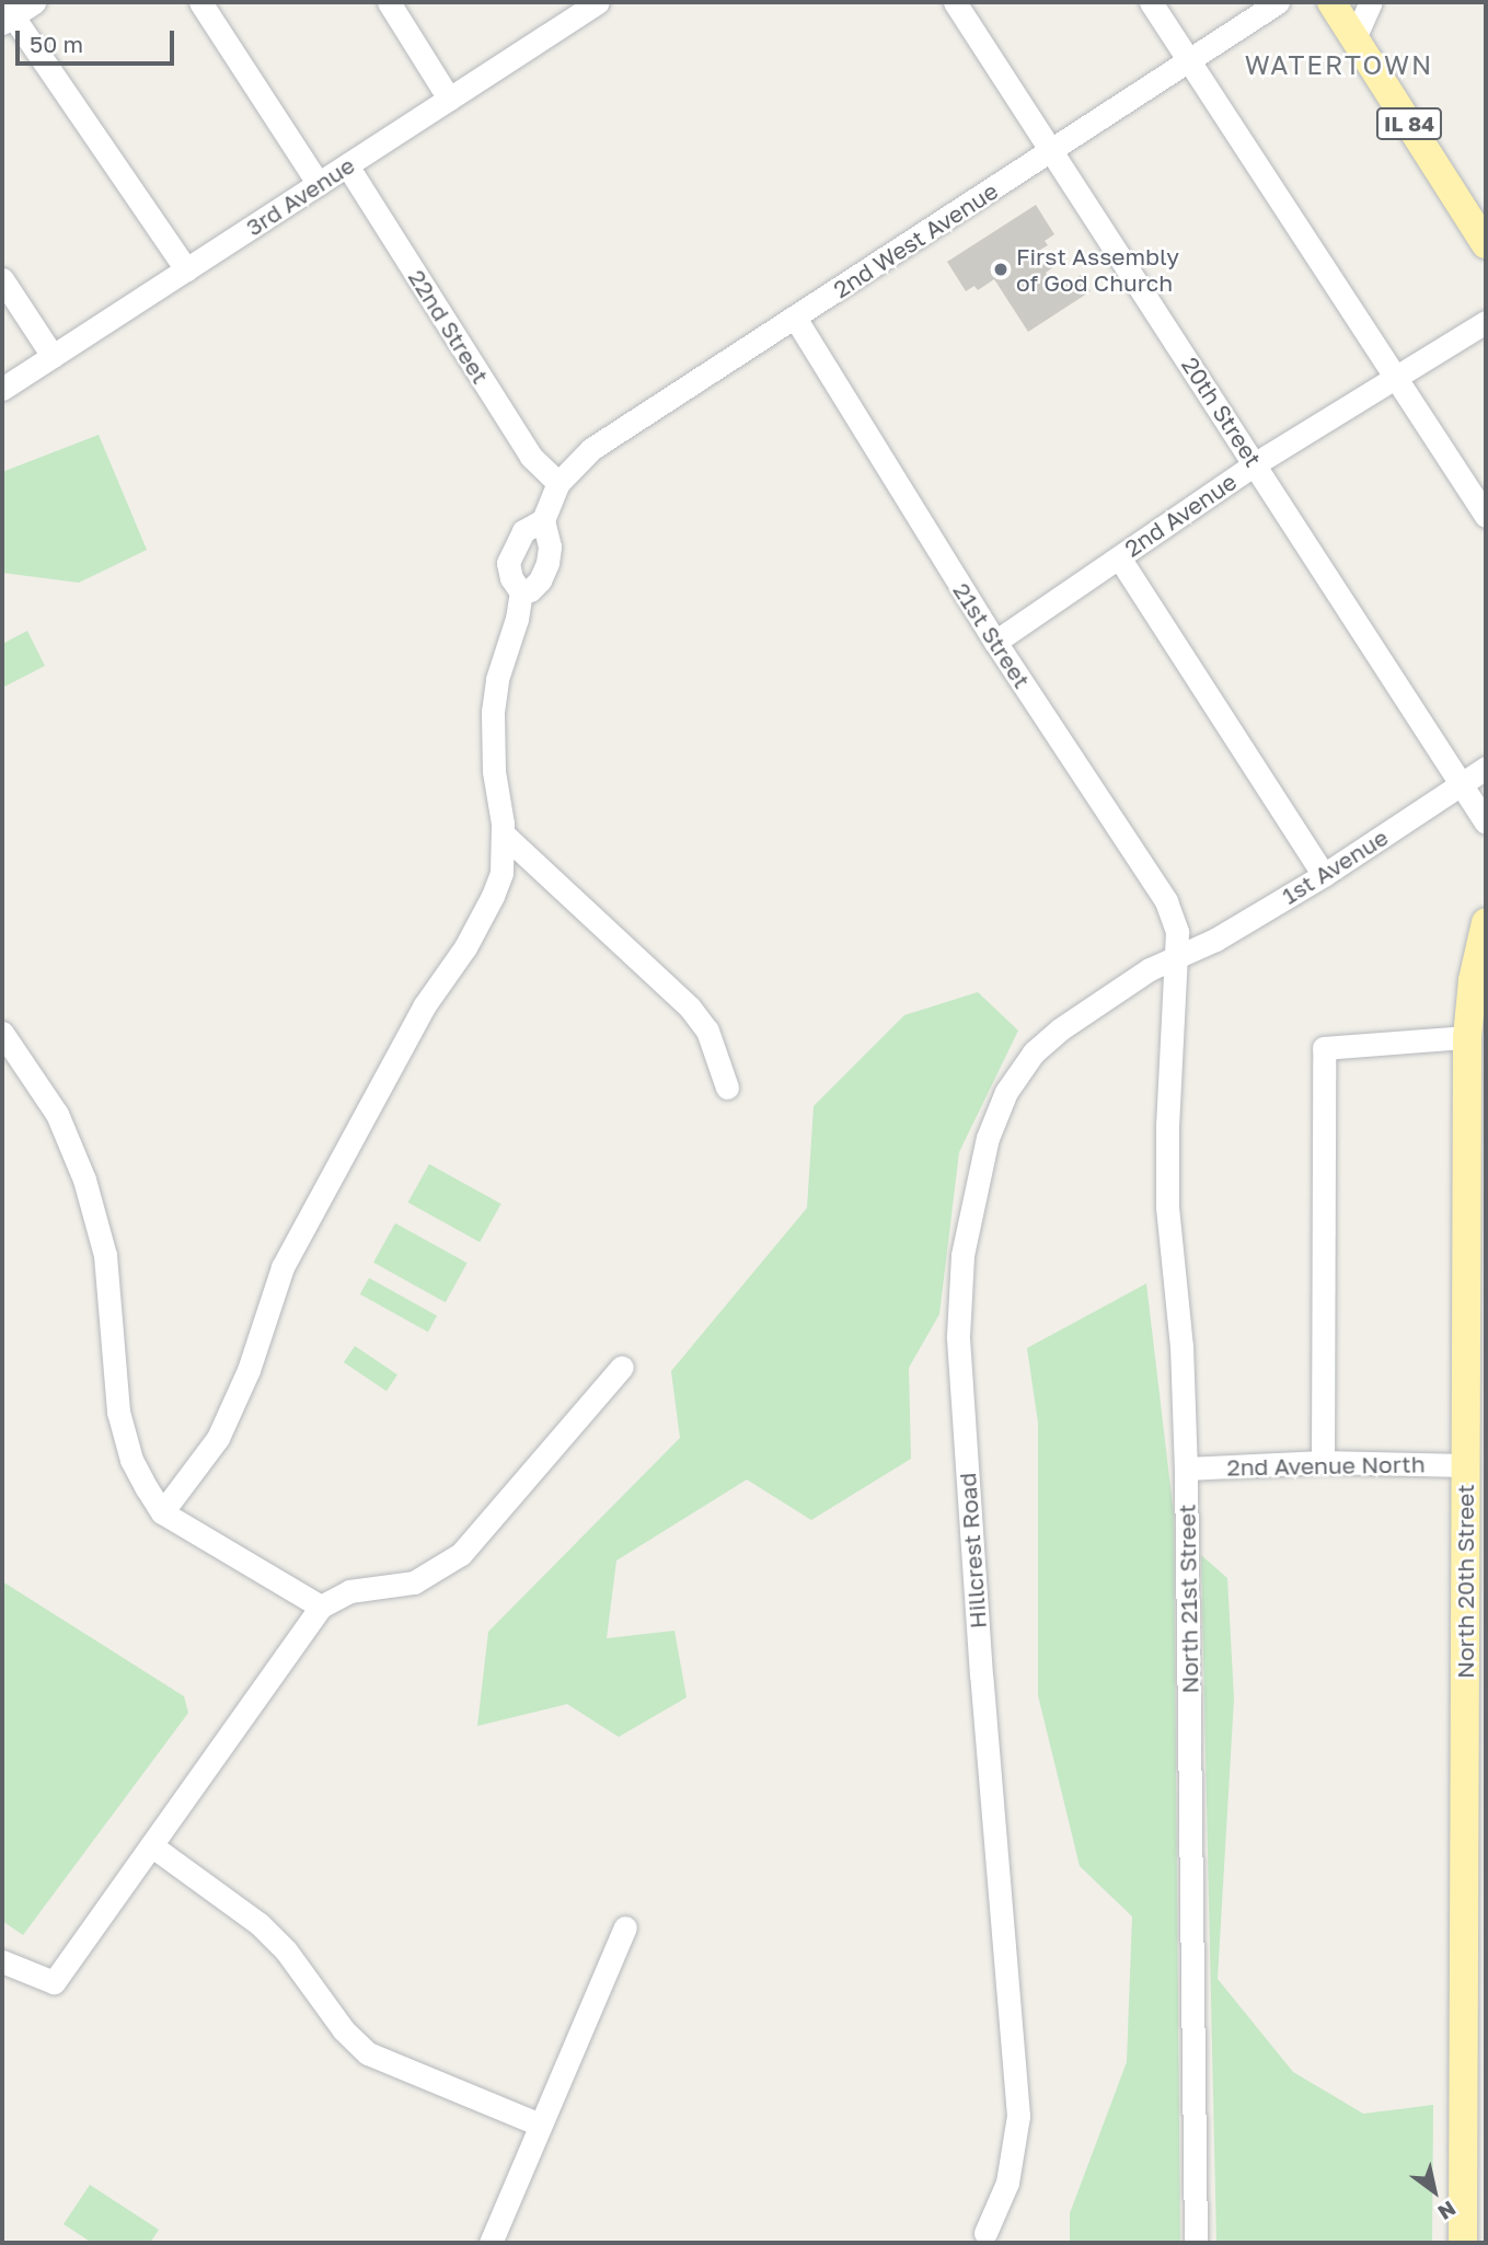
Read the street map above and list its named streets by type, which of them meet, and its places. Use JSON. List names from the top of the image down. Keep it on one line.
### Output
{"streets":{"main road":["IL 84","North 20th Street"],"street":["3rd Avenue","2nd West Avenue","22nd Street","20th Street","2nd Avenue","21st Street","1st Avenue","2nd Avenue North","Hillcrest Road","North 21st Street"]},"crossings":[["3rd Avenue","22nd Street"],["2nd West Avenue","22nd Street"],["2nd West Avenue","20th Street"],["2nd West Avenue","21st Street"],["20th Street","2nd Avenue"],["20th Street","1st Avenue"],["2nd Avenue","21st Street"],["21st Street","1st Avenue"],["21st Street","Hillcrest Road"],["21st Street","North 21st Street"],["1st Avenue","Hillcrest Road"],["1st Avenue","North 21st Street"],["2nd Avenue North","North 20th Street"],["2nd Avenue North","North 21st Street"],["Hillcrest Road","North 21st Street"]],"districts":["WATERTOWN"],"places":["First Assembly of God Church"],"scale_bar":"50 m","north":"bottom right"}
